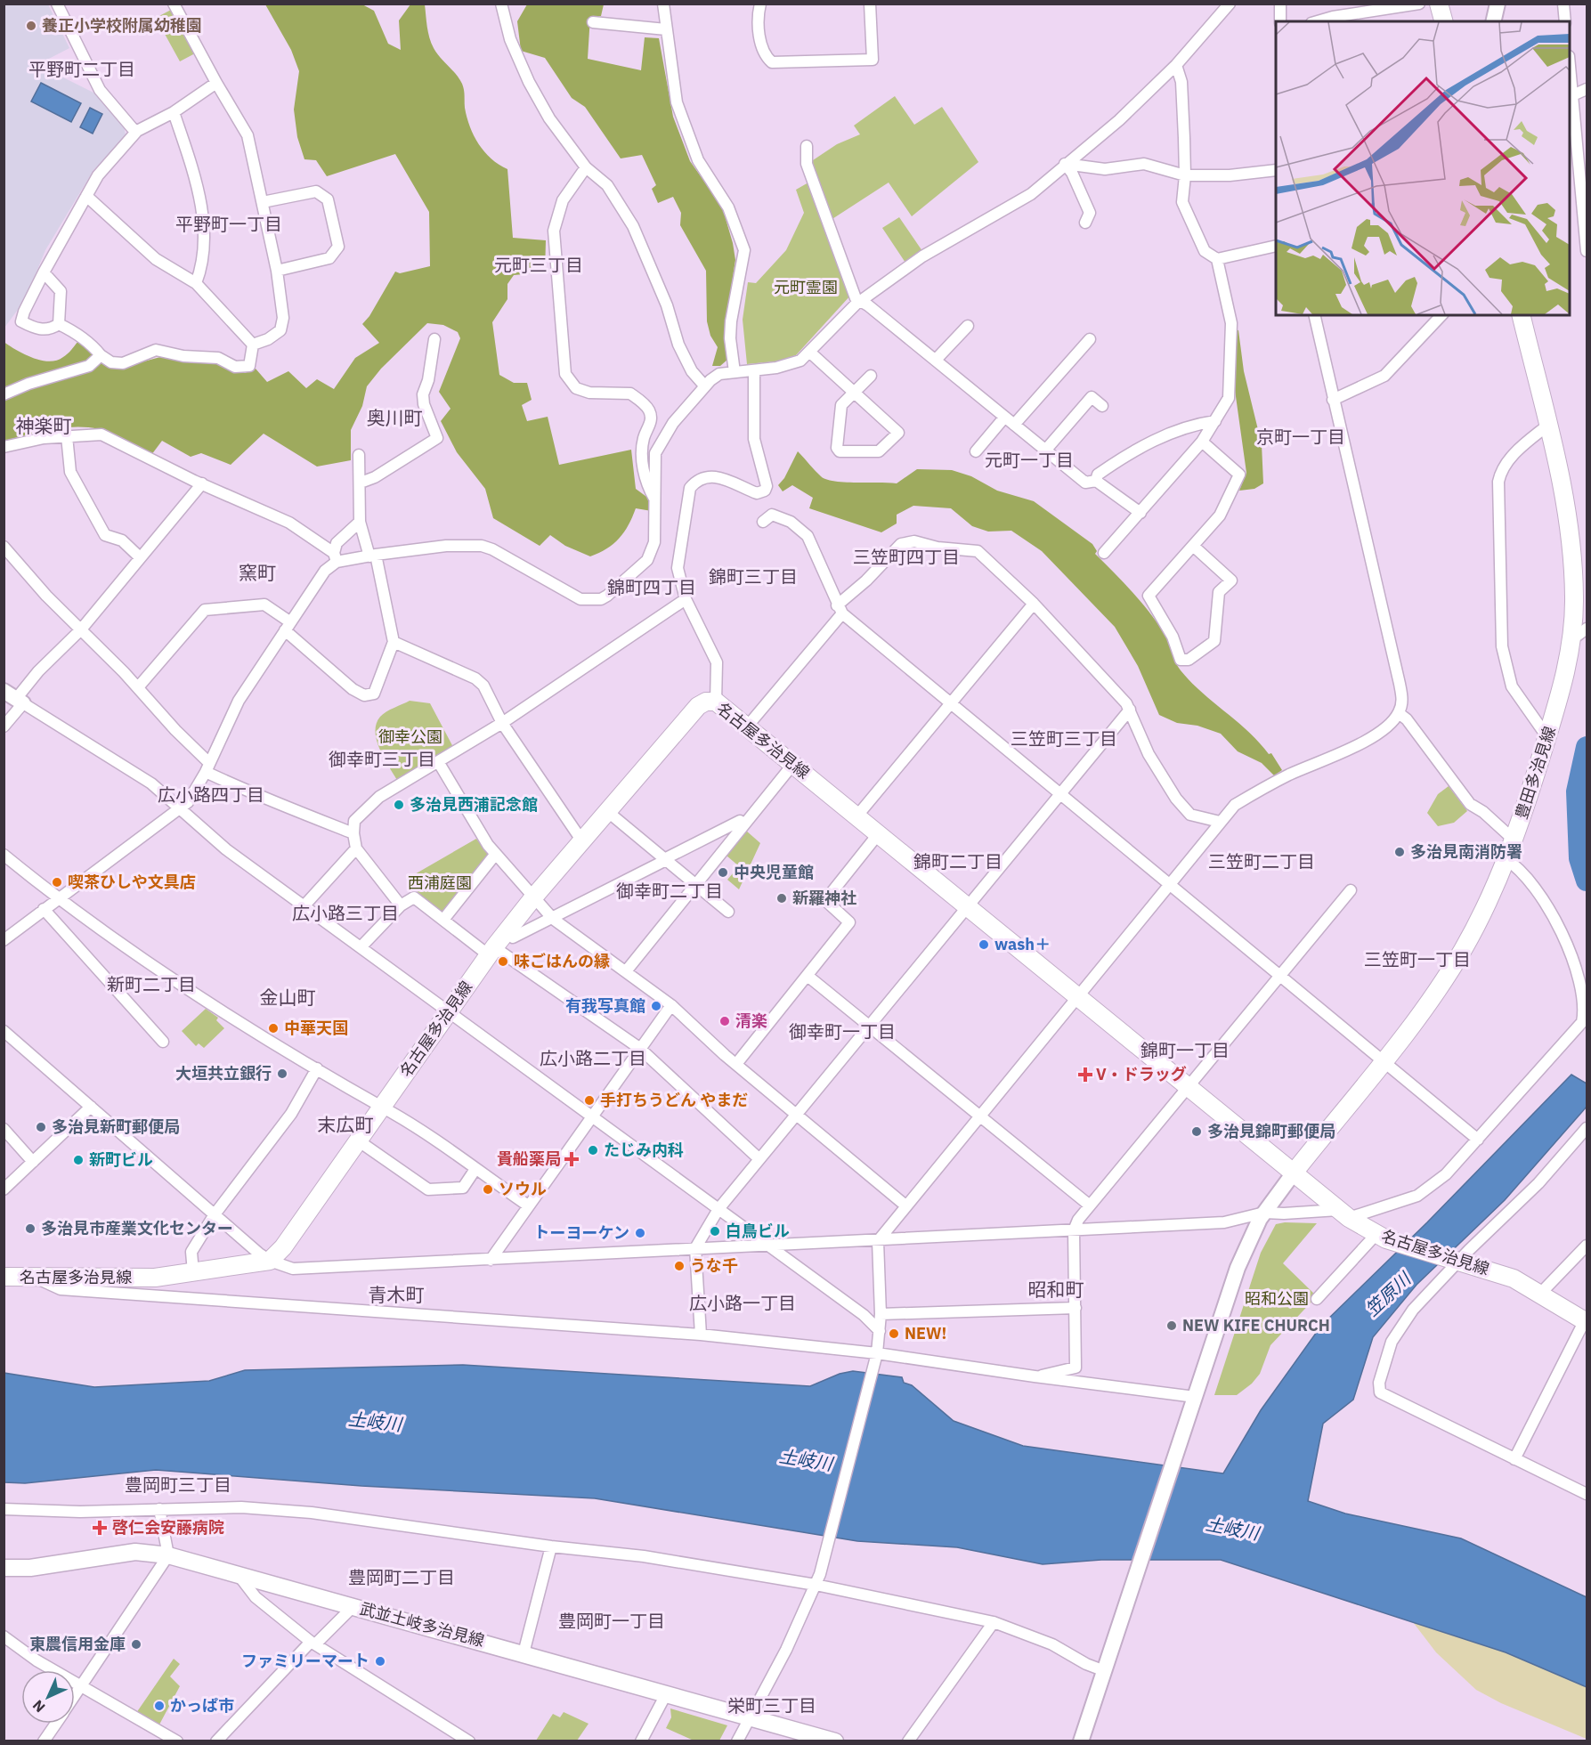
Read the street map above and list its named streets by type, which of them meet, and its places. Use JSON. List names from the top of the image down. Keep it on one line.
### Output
{"streets":{"main road":["名古屋多治見線","豊田多治見線","武並土岐多治見線"]},"crossings":[["名古屋多治見線","豊田多治見線"]],"districts":["平野町二丁目","平野町一丁目","元町三丁目","奥川町","神楽町","京町一丁目","元町一丁目","三笠町四丁目","窯町","錦町三丁目","錦町四丁目","三笠町三丁目","御幸町三丁目","広小路四丁目","錦町二丁目","三笠町二丁目","御幸町二丁目","広小路三丁目","三笠町一丁目","新町二丁目","金山町","御幸町一丁目","錦町一丁目","広小路二丁目","末広町","昭和町","青木町","広小路一丁目","豊岡町三丁目","豊岡町二丁目","豊岡町一丁目","栄町三丁目"],"water":["笠原川","土岐川"],"parks":["元町霊園","御幸公園","西浦庭園","昭和公園"],"places":{"other":["養正小学校附属幼稚園","多治見西浦記念館","多治見南消防署","中央児童館","喫茶ひしや文具店","新羅神社","wash＋","味ごはんの縁","有我写真館","清楽","中華天国","大垣共立銀行","手打ちうどん やまだ","多治見新町郵便局","多治見錦町郵便局","たじみ内科","新町ビル","ソウル","多治見市産業文化センター","白鳥ビル","トーヨーケン","うな千","NEW KIFE CHURCH","NEW!","東農信用金庫","ファミリーマート","かっぱ市"],"health":["V・ドラッグ","貴船薬局","啓仁会安藤病院"]},"north":"bottom left"}
